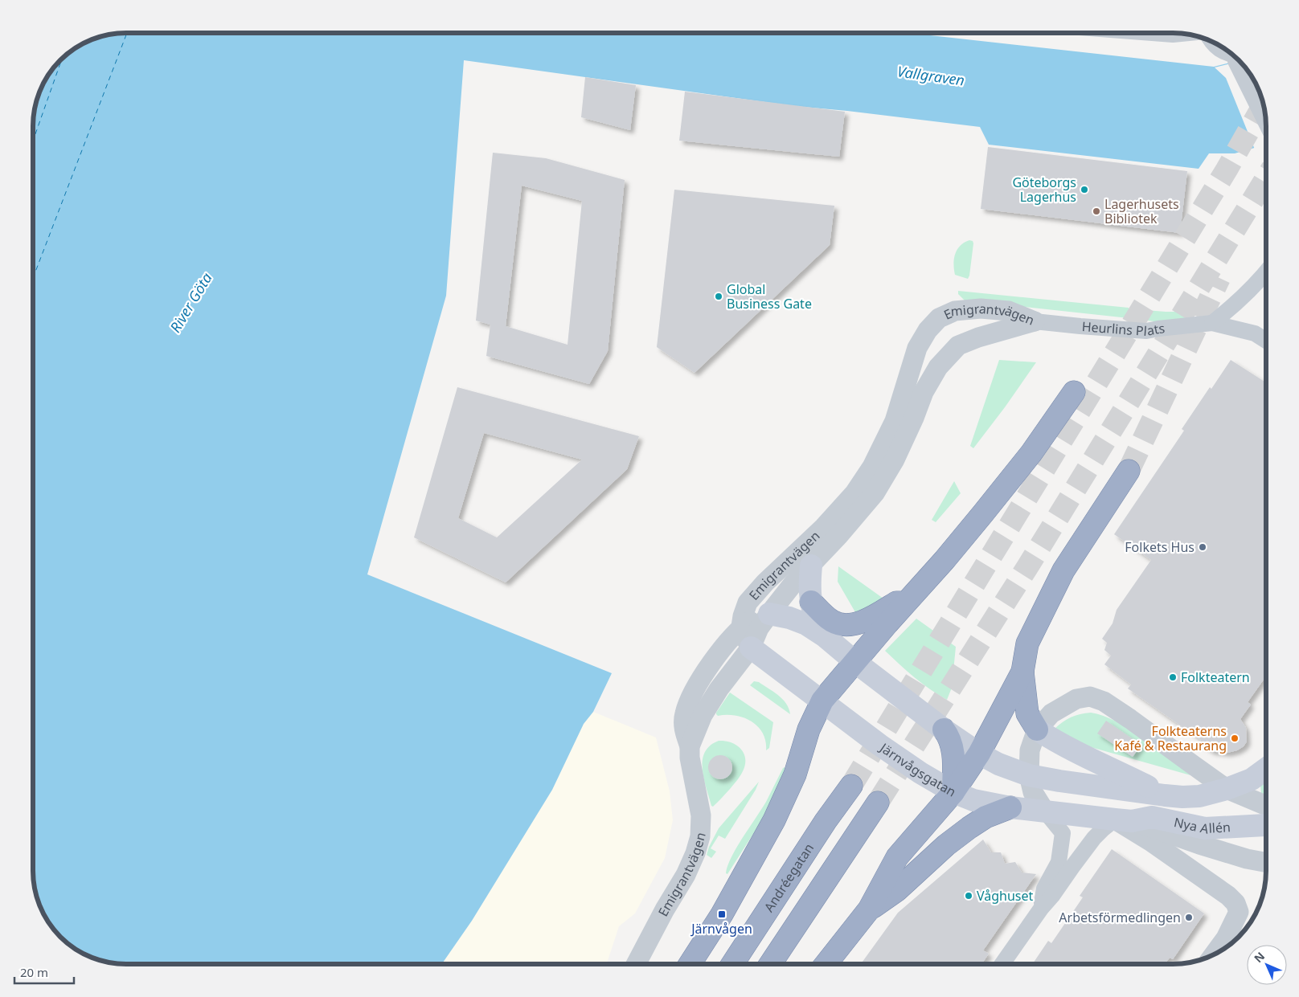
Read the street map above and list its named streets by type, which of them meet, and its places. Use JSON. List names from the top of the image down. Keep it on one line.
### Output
{"streets":{"highway":["Andréegatan"],"main road":["Järnvågsgatan","Nya Allén"],"street":["Emigrantvägen","Heurlins Plats"]},"crossings":[["Emigrantvägen","Heurlins Plats"],["Emigrantvägen","Järnvågsgatan"],["Järnvågsgatan","Nya Allén"]],"water":["Vallgraven","River Göta"],"places":{"other":["Göteborgs Lagerhus","Lagerhusets Bibliotek","Global Business Gate","Folkets Hus","Folkteatern","Folkteaterns Kafé & Restaurang","Våghuset","Arbetsförmedlingen"],"transit":["Järnvågen"]},"scale_bar":"20 m","north":"top left"}
